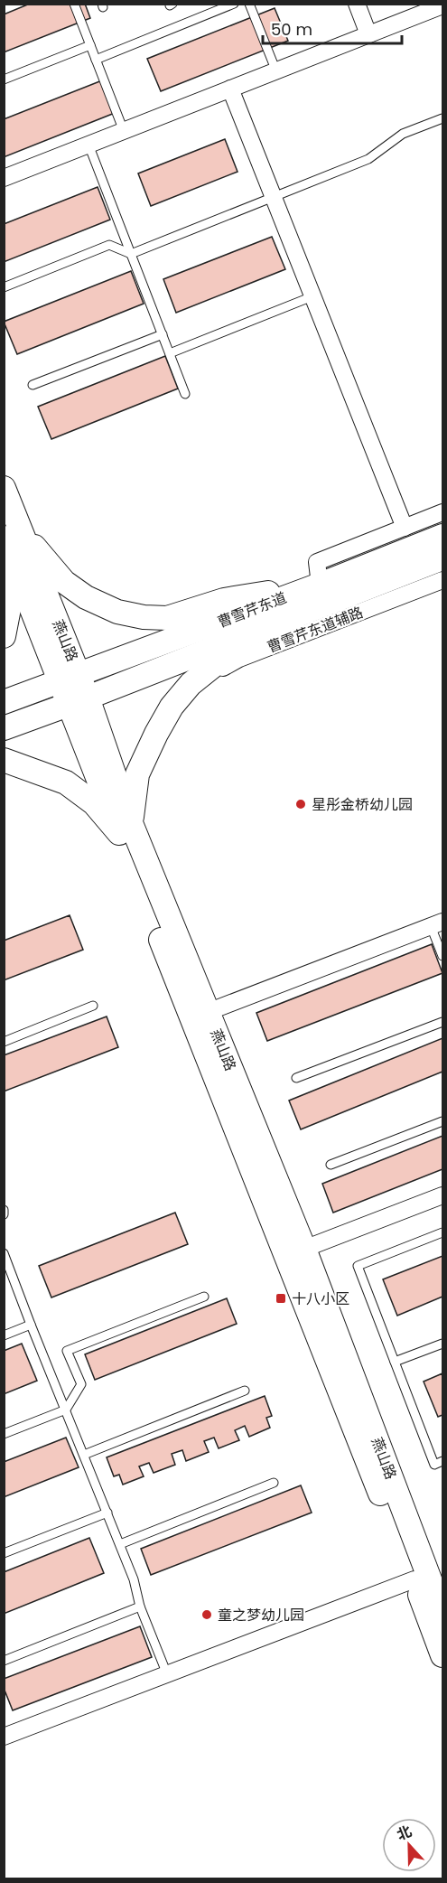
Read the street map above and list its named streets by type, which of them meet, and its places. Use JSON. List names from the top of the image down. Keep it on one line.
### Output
{"streets":{"main road":["曹雪芹东道","燕山路"],"street":["曹雪芹东道辅路"]},"crossings":[["曹雪芹东道","燕山路"]],"places":{"other":["星彤金桥幼儿园","童之梦幼儿园"],"transit":["十八小区"]},"scale_bar":"50 m","north":"top"}
